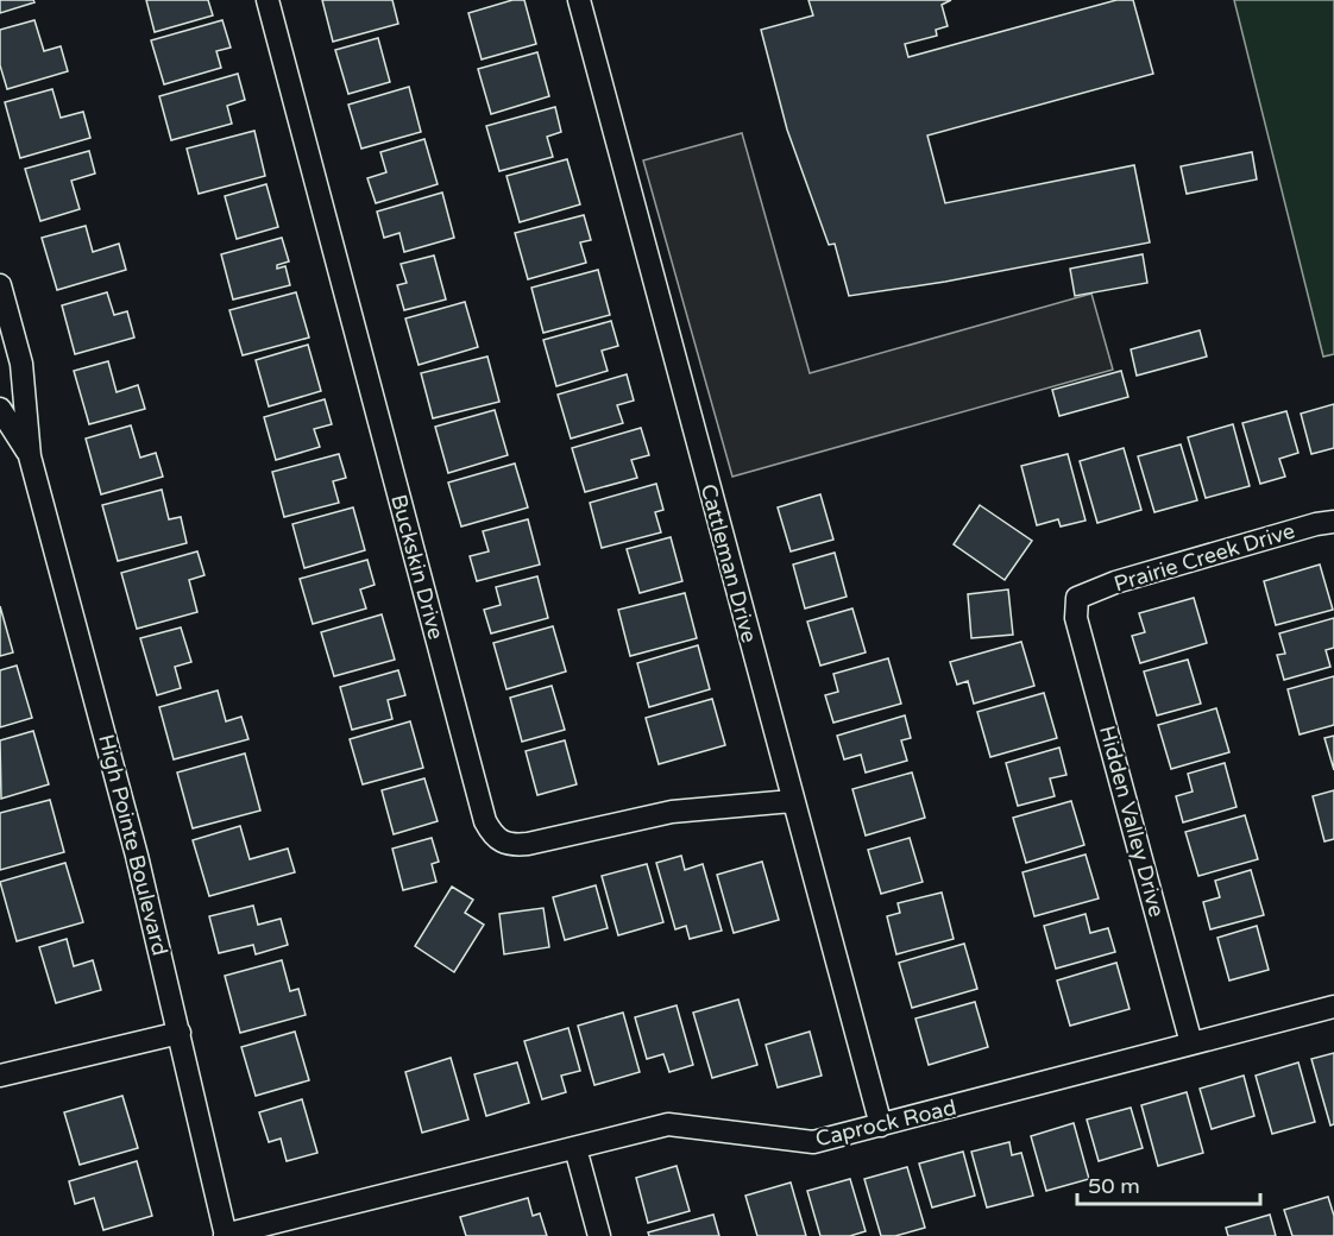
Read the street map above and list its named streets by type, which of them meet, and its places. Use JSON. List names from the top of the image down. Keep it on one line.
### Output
{"streets":{"street":["Prairie Creek Drive","Cattleman Drive","Buckskin Drive","Hidden Valley Drive","High Pointe Boulevard","Caprock Road"]},"crossings":[["Prairie Creek Drive","Hidden Valley Drive"],["Cattleman Drive","Buckskin Drive"],["Cattleman Drive","Caprock Road"],["Hidden Valley Drive","Caprock Road"],["High Pointe Boulevard","Caprock Road"]],"scale_bar":"50 m"}
